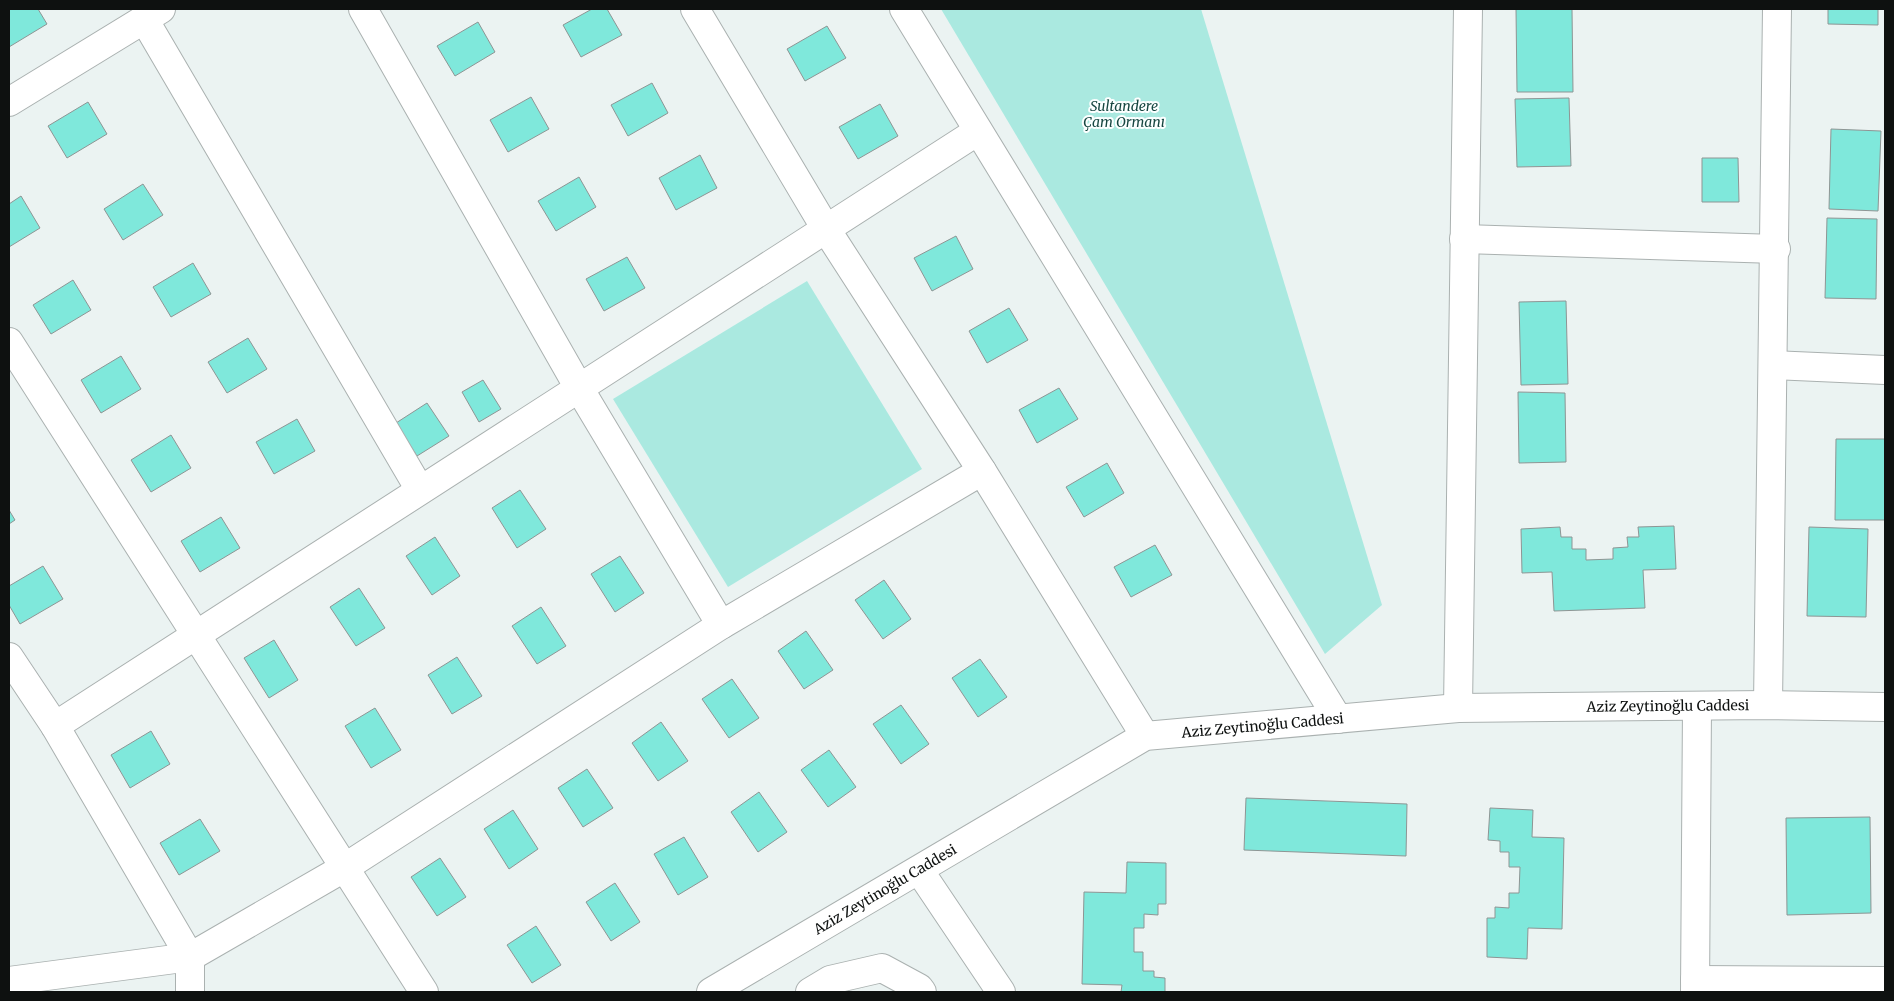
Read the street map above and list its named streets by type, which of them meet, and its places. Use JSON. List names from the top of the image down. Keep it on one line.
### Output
{"streets":{"street":["Aziz Zeytinoğlu Caddesi"]},"parks":["Sultandere Çam Ormanı"]}
